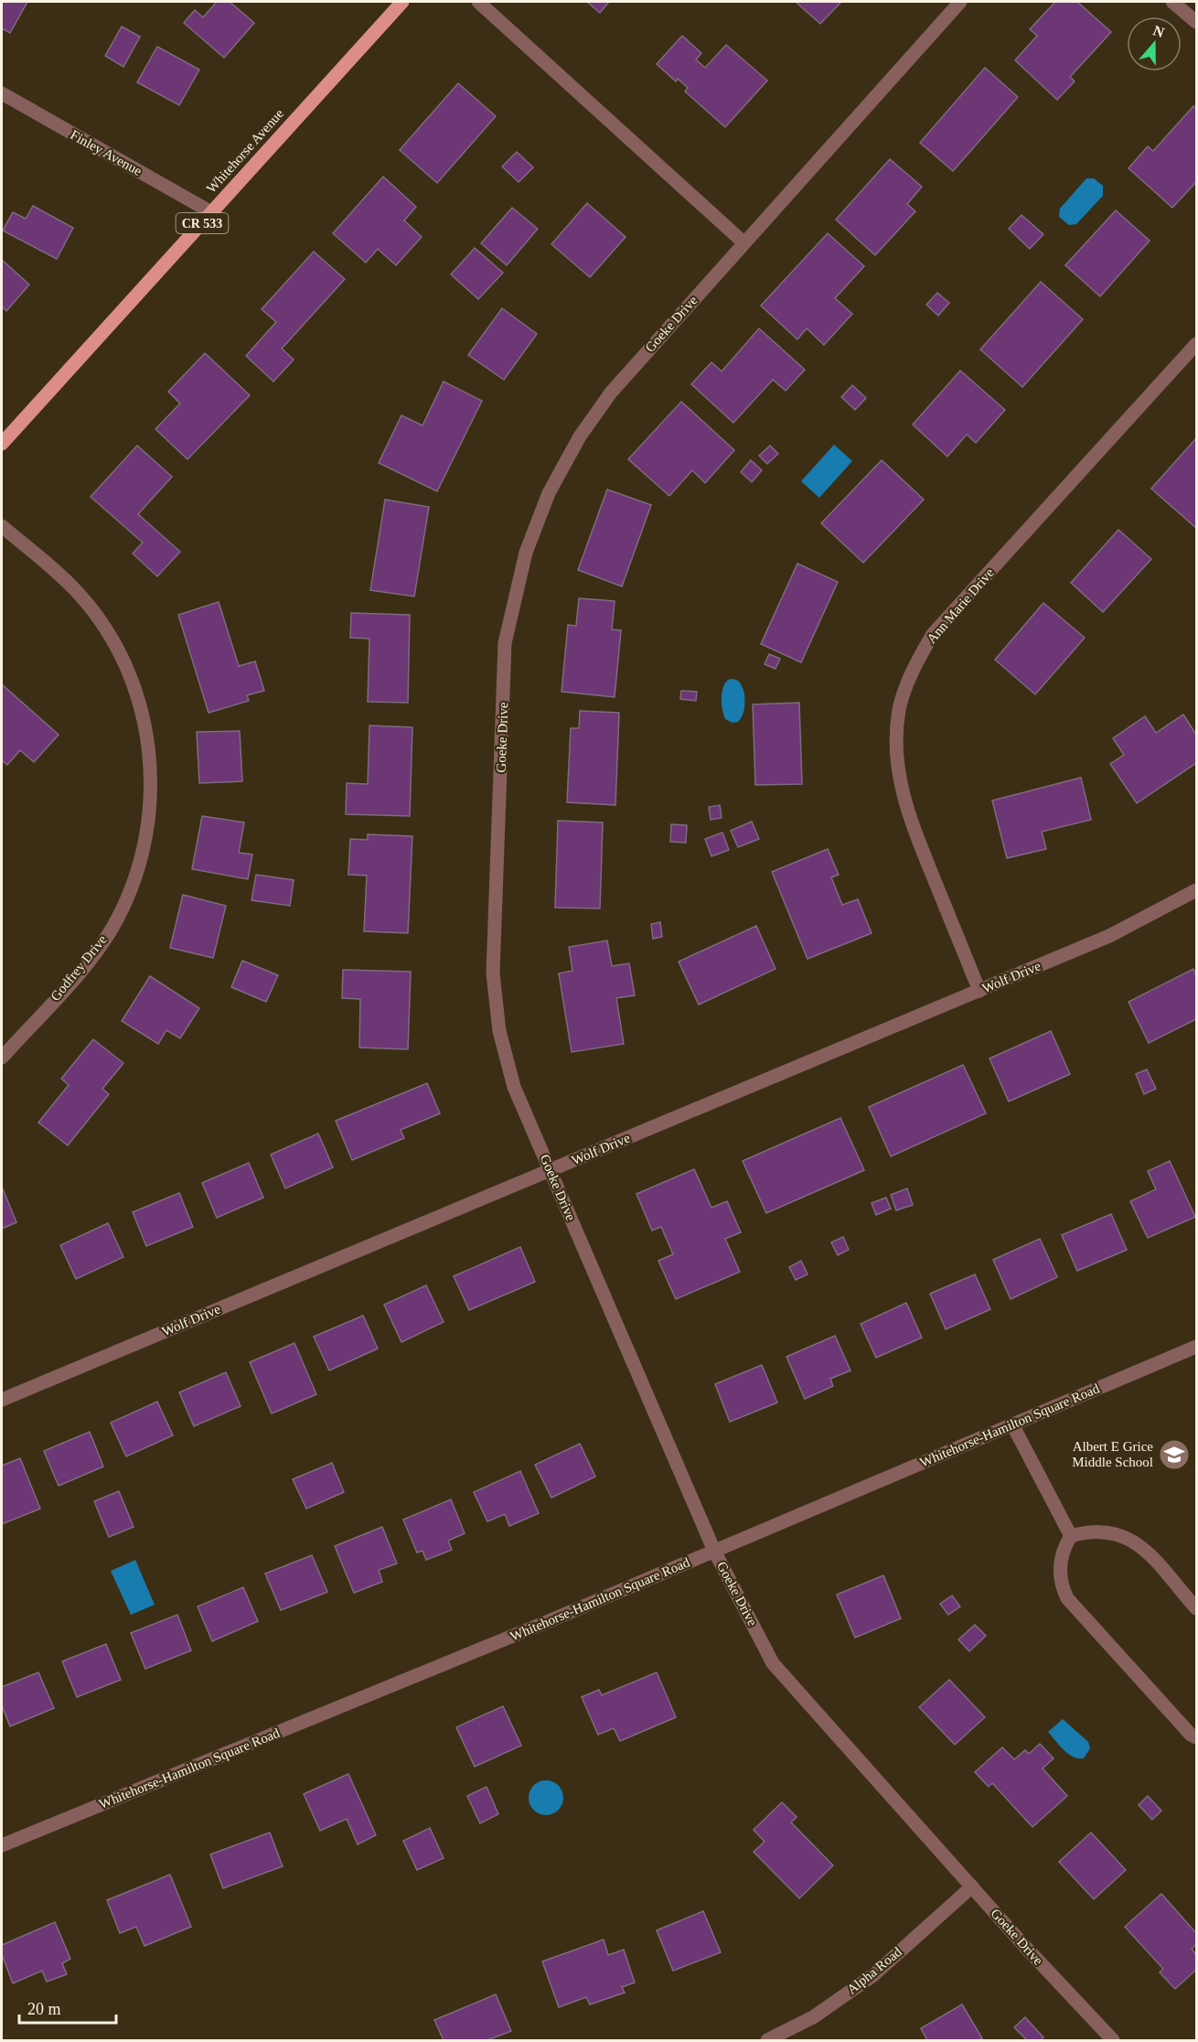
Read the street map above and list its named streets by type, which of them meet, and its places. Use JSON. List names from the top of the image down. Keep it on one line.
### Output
{"streets":{"main road":["Whitehorse Avenue","CR 533"],"street":["Finley Avenue","Goeke Drive","Ann Marie Drive","Godfrey Drive","Wolf Drive","Whitehorse-Hamilton Square Road","Alpha Road"]},"crossings":[["Whitehorse Avenue","Finley Avenue"],["Goeke Drive","Wolf Drive"],["Goeke Drive","Whitehorse-Hamilton Square Road"],["Goeke Drive","Alpha Road"],["Ann Marie Drive","Wolf Drive"]],"places":{"school or university":["Albert E Grice Middle School"]},"scale_bar":"20 m","north":"top"}
